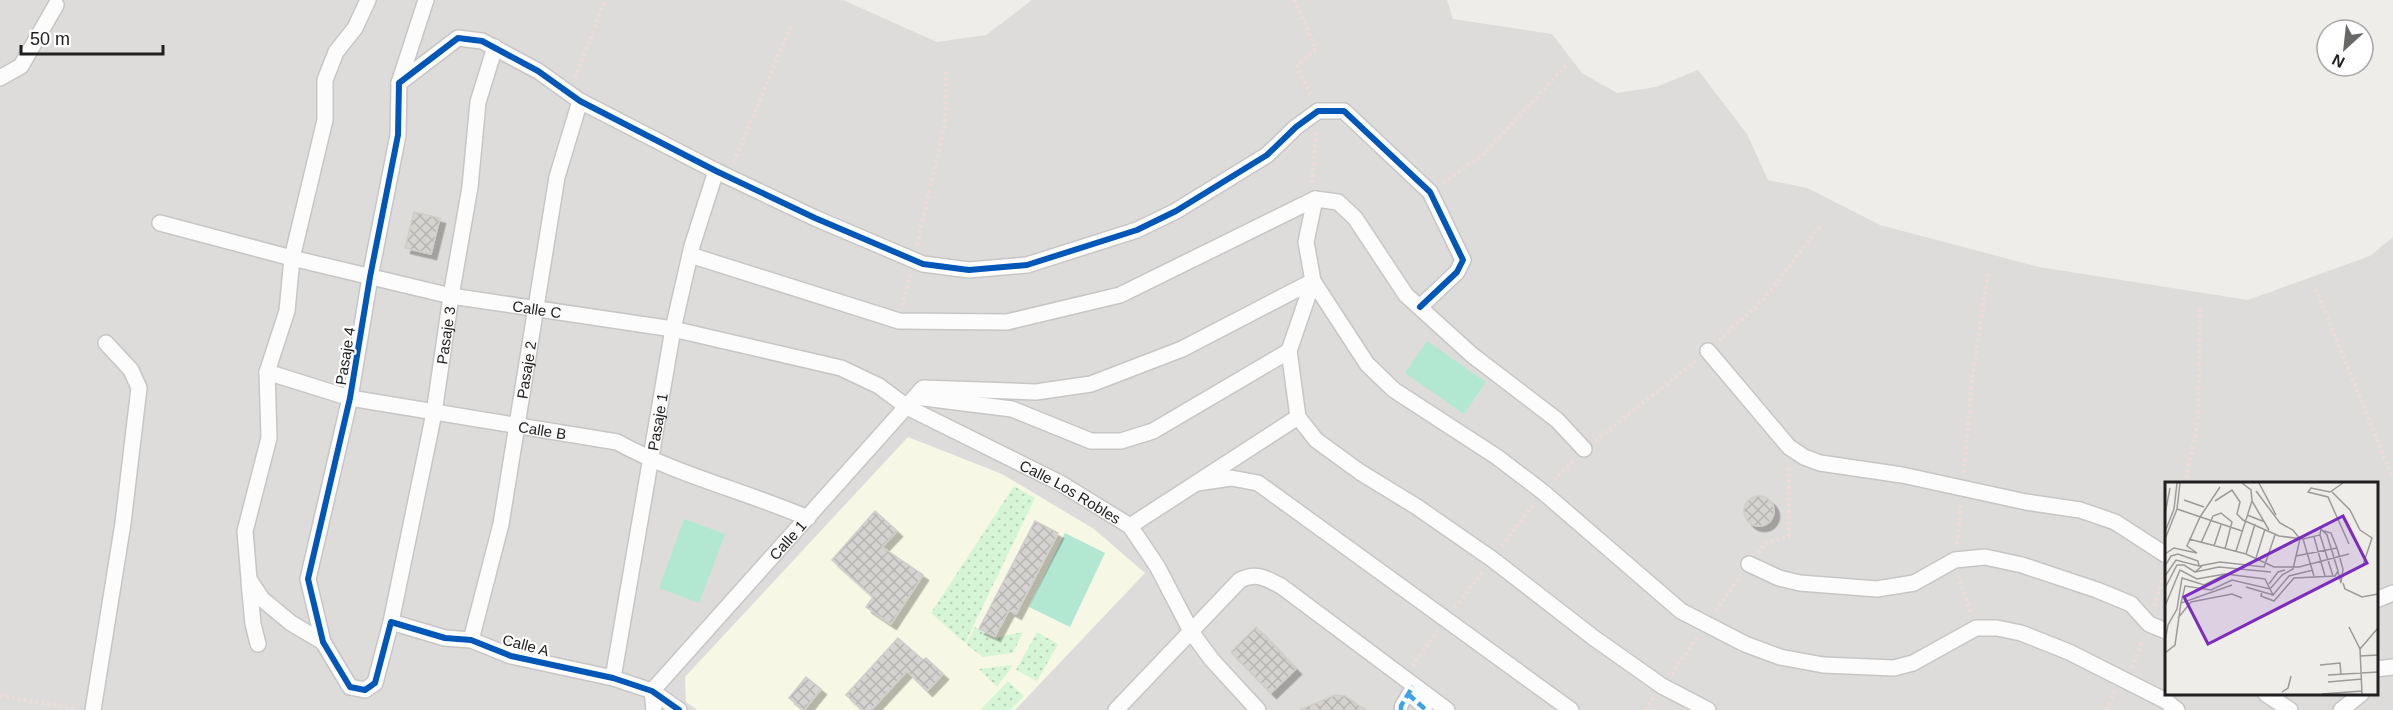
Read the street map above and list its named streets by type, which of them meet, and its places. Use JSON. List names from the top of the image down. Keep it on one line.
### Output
{"streets":{"street":["Calle C","Pasaje 3","Pasaje 4","Pasaje 2","Pasaje 1","Calle B","Calle Los Robles","Calle 1","Calle A"]},"crossings":[["Calle C","Pasaje 3"],["Calle C","Pasaje 4"],["Calle C","Pasaje 2"],["Calle C","Pasaje 1"],["Calle C","Calle Los Robles"],["Calle C","Calle 1"],["Pasaje 3","Calle B"],["Pasaje 3","Calle A"],["Pasaje 4","Calle B"],["Pasaje 2","Calle B"],["Pasaje 2","Calle A"],["Pasaje 1","Calle B"],["Pasaje 1","Calle A"],["Calle B","Calle 1"],["Calle Los Robles","Calle 1"],["Calle 1","Calle A"]],"scale_bar":"50 m","north":"bottom left"}
